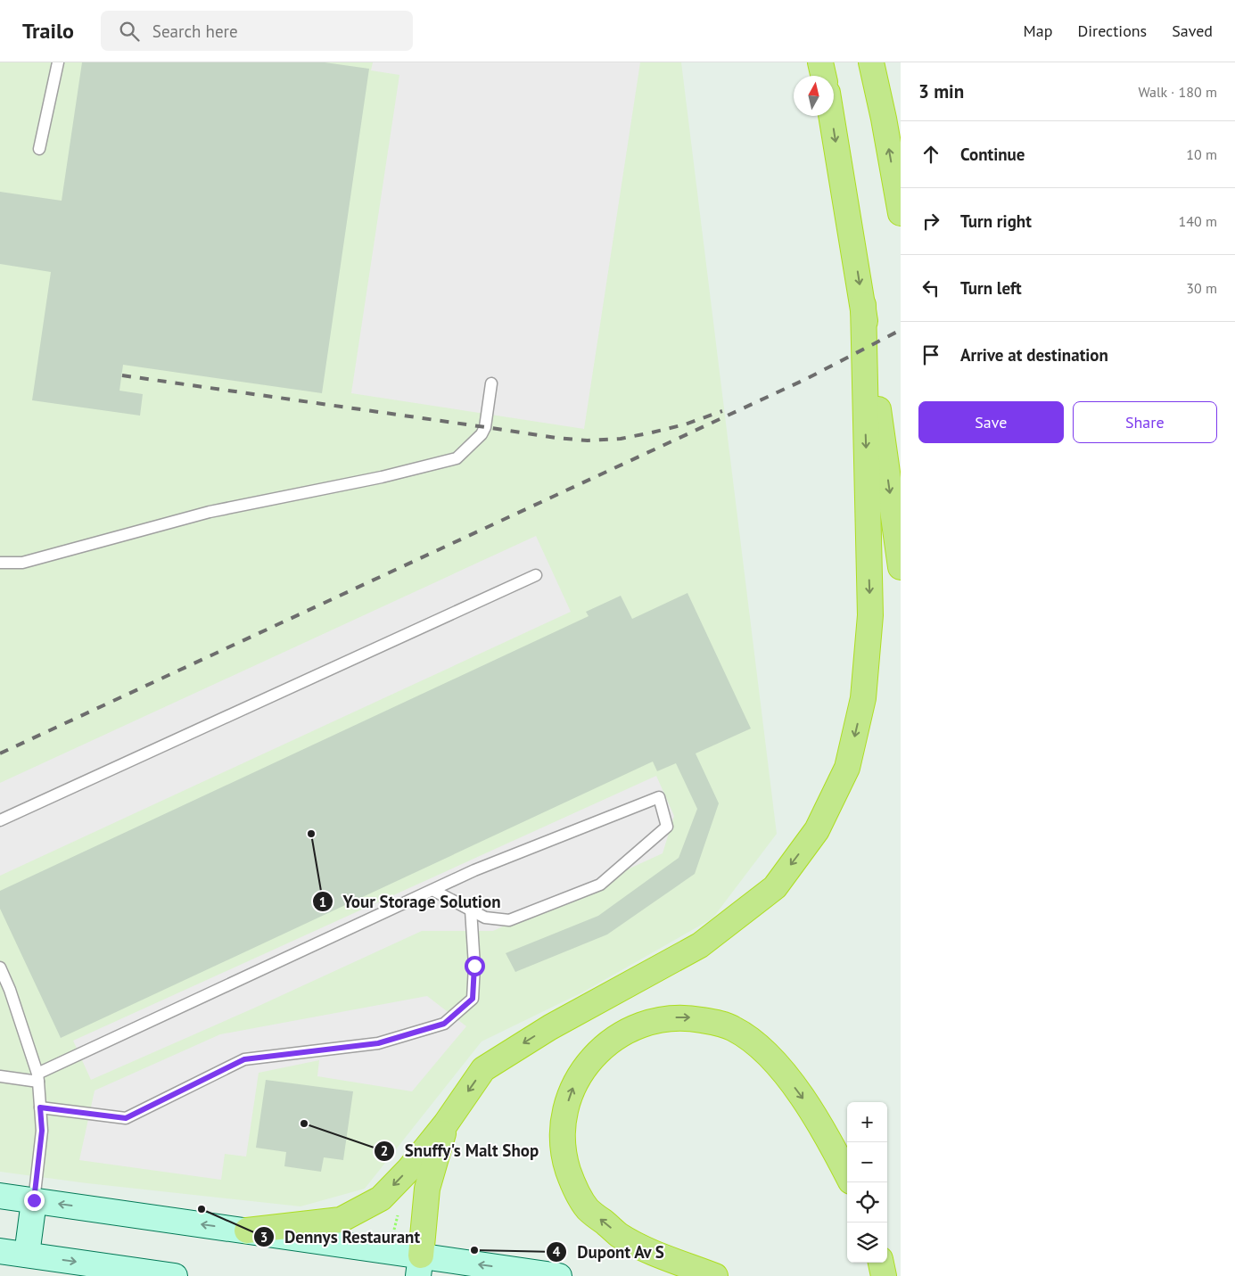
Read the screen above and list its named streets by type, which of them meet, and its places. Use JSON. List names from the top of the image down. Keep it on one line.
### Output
{"places":["Your Storage Solution","Snuffy's Malt Shop","Dennys Restaurant","Dupont Av S"],"north":"top","page":{"header":"Trailo","search":"Search here","nav":["Map","Directions","Saved"],"heading":["3 min","Walk · 180 m"],"list":[["Continue","10 m"],["Turn right","140 m"],["Turn left","30 m"],"Arrive at destination"],"buttons":["Save","Share"],"map_buttons":["+","−"]}}
